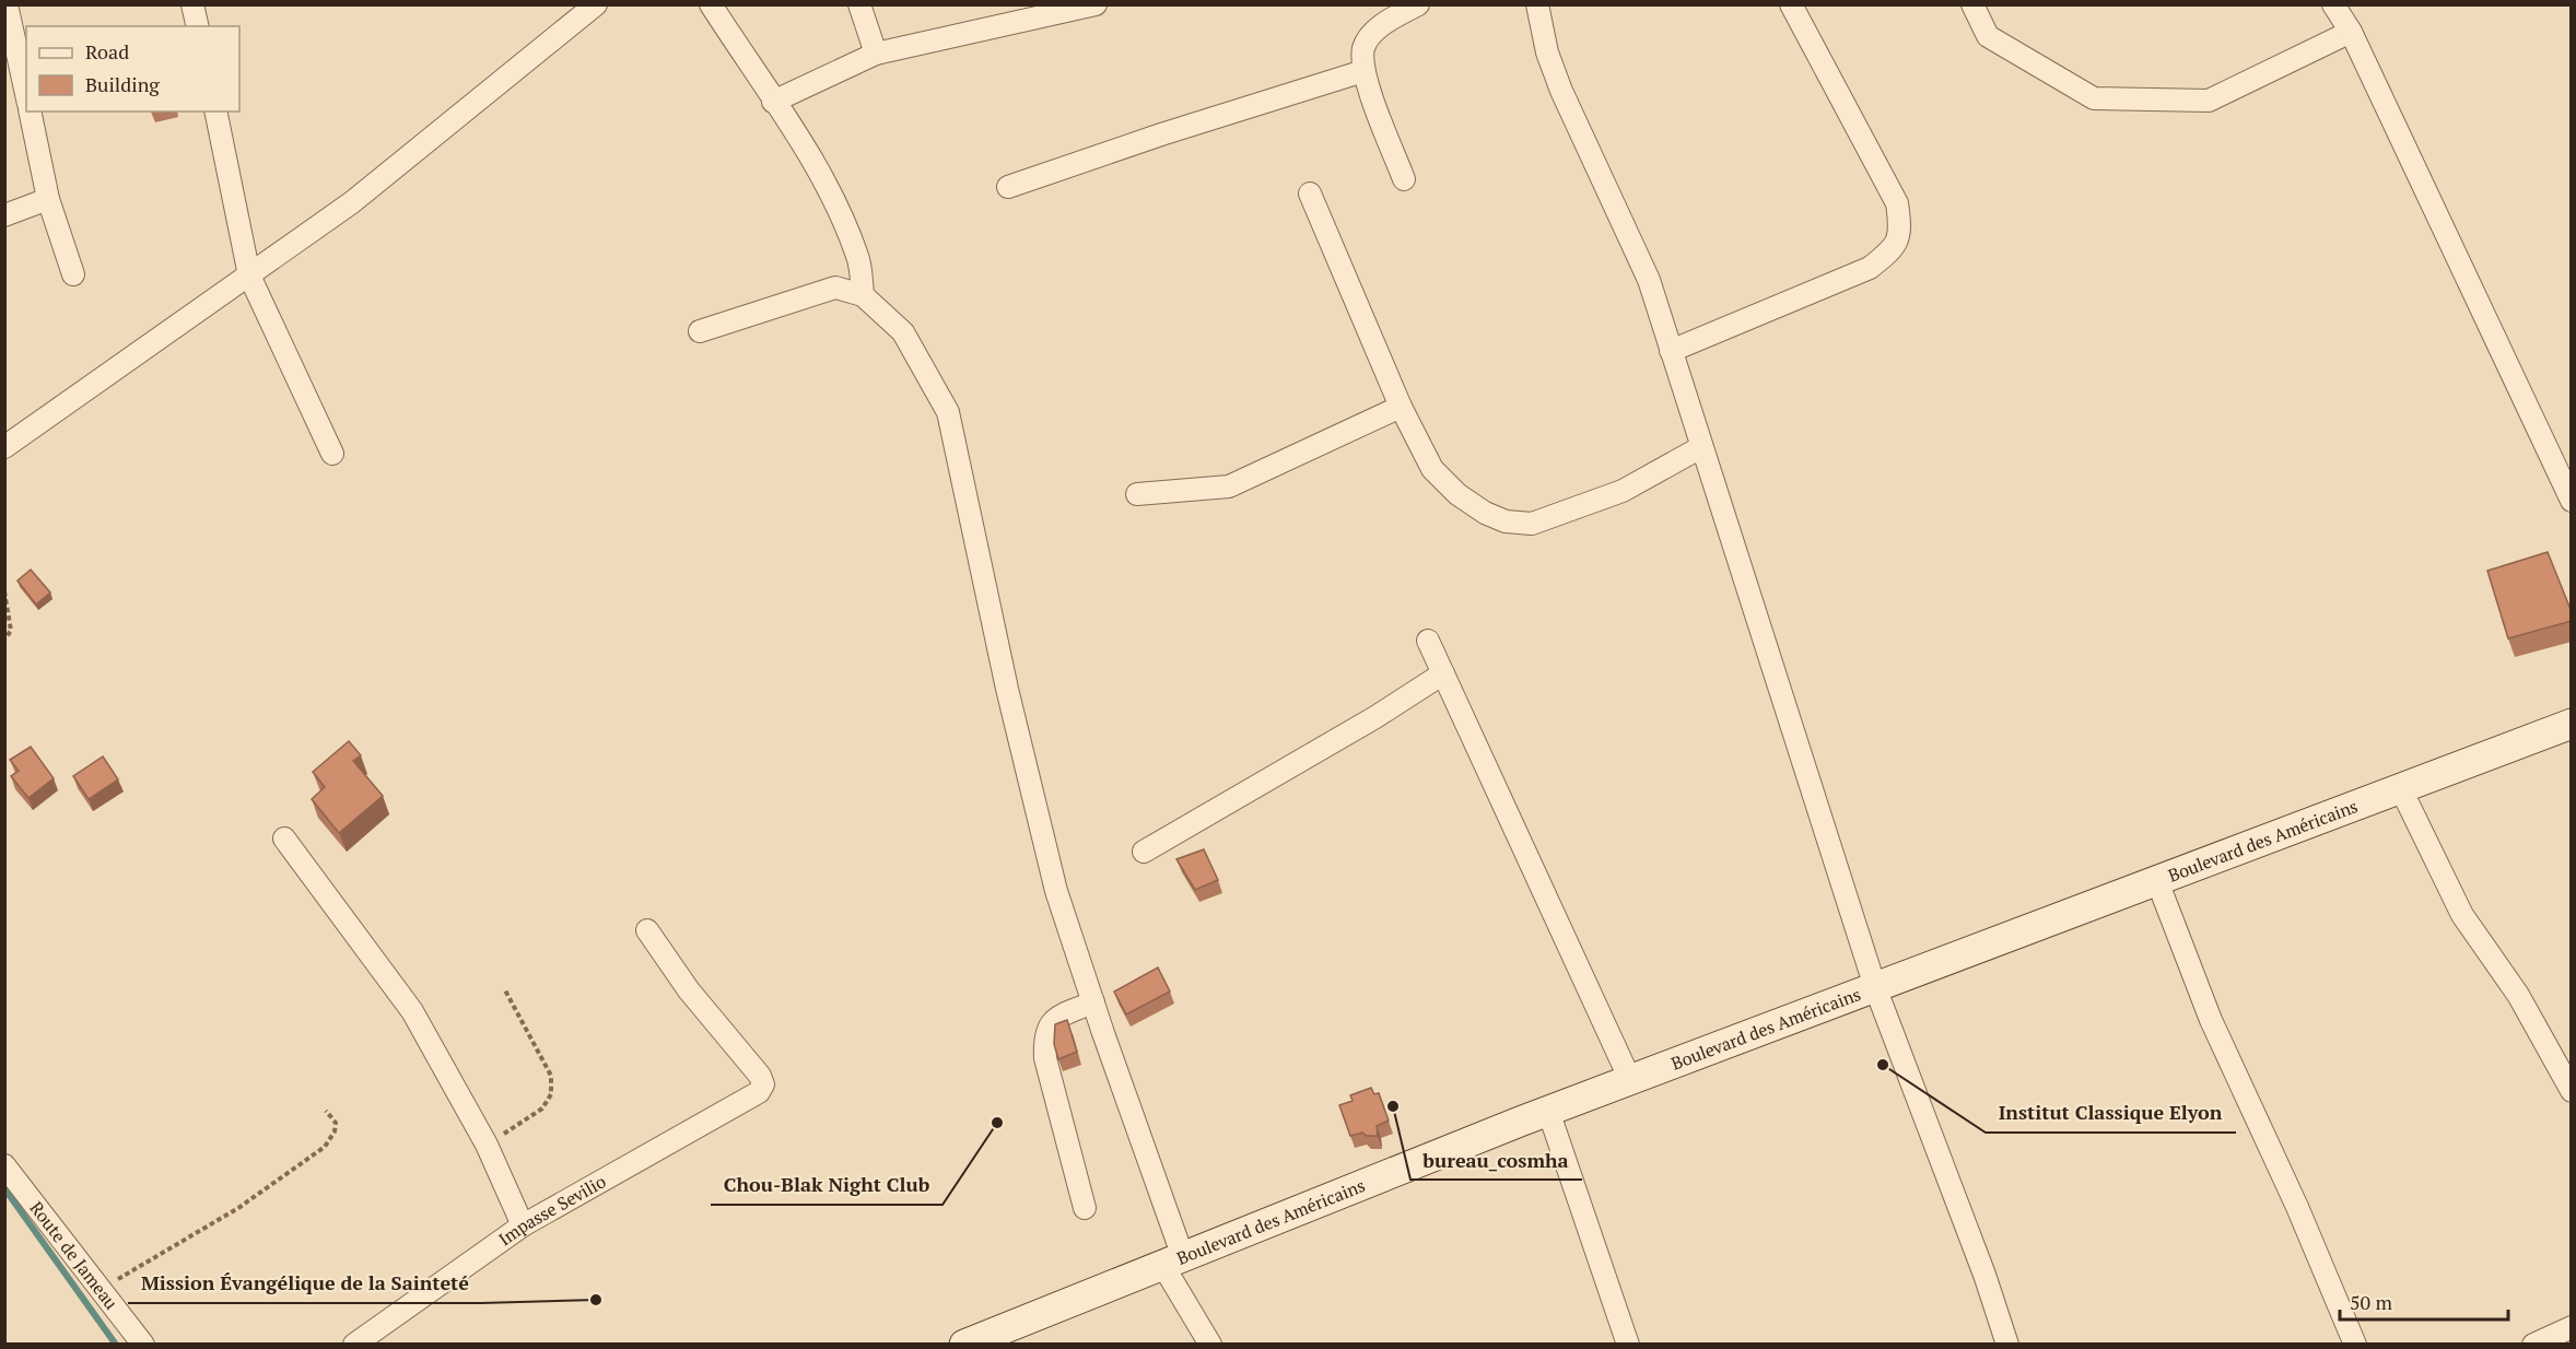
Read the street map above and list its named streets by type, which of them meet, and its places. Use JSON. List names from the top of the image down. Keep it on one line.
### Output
{"streets":{"main road":["Boulevard des Américains"],"street":["Impasse Sevilio","Route de Jameau"]},"places":["Institut Classique Elyon","bureau_cosmha","Chou-Blak Night Club","Mission Évangélique de la Sainteté"],"legend":["Road","Building"],"scale_bar":"50 m"}
